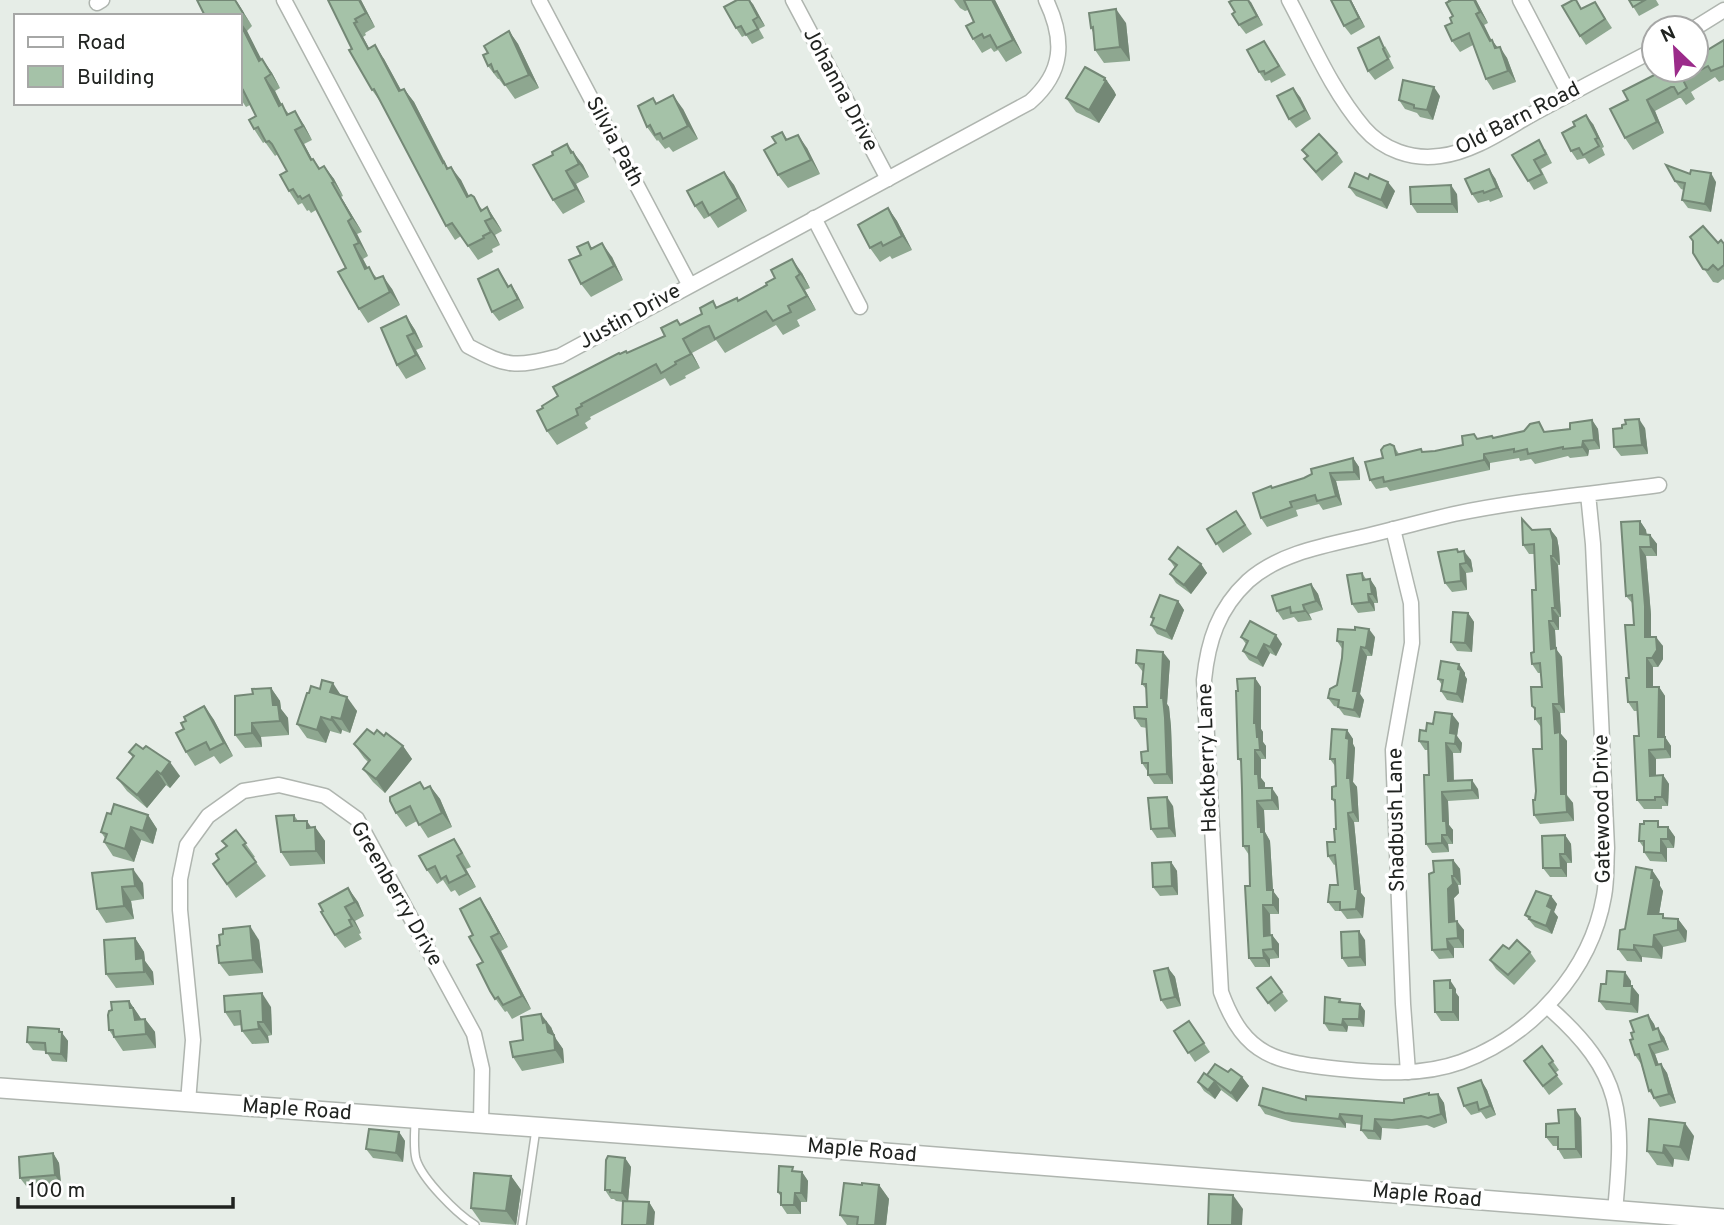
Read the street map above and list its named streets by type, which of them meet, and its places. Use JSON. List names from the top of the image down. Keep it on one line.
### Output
{"streets":{"street":["Johanna Drive","Old Barn Road","Silvia Path","Justin Drive","Hackberry Lane","Gatewood Drive","Shadbush Lane","Greenberry Drive","Maple Road"]},"crossings":[["Johanna Drive","Justin Drive"],["Silvia Path","Justin Drive"],["Hackberry Lane","Gatewood Drive"],["Hackberry Lane","Shadbush Lane"],["Greenberry Drive","Maple Road"]],"legend":["Road","Building"],"scale_bar":"100 m","north":"top left"}
